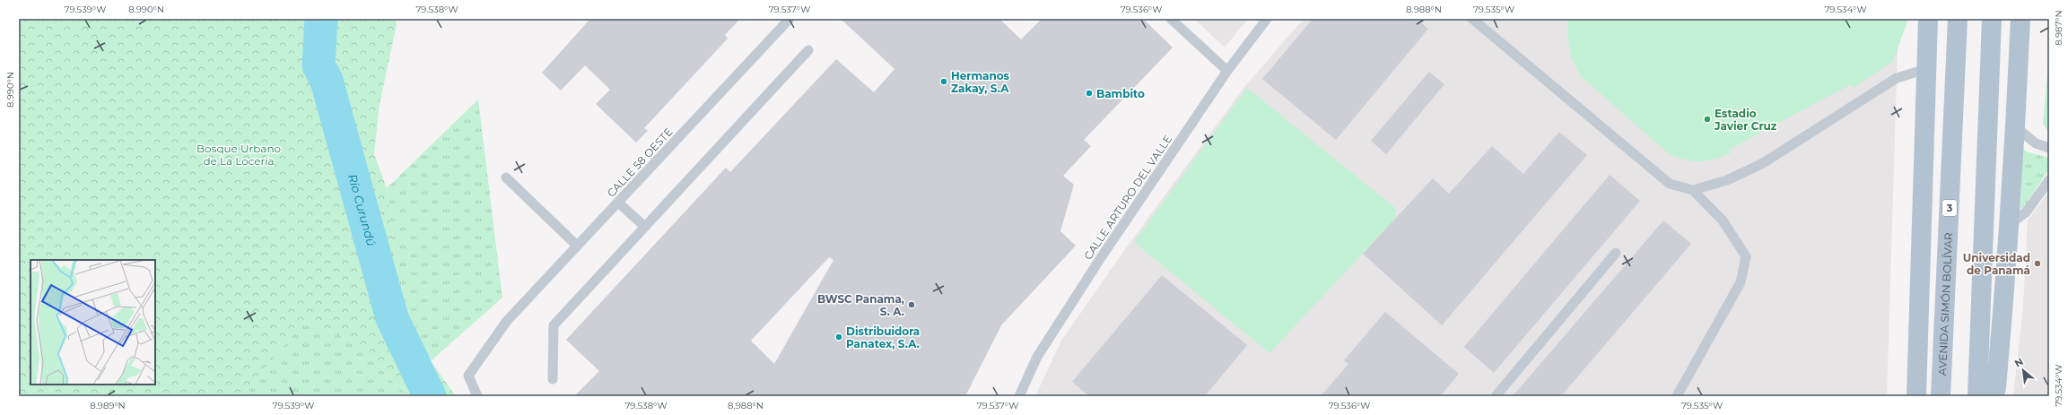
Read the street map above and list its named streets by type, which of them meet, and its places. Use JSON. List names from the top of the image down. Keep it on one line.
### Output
{"streets":{"main road":["3","AVENIDA SIMÓN BOLÍVAR"],"lane":["CALLE 58 OESTE","CALLE ARTURO DEL VALLE"]},"water":["Río Curundú"],"parks":["Bosque Urbano de La Locería"],"places":["Hermanos Zakay, S.A","Bambito","Estadio Javier Cruz","Universidad de Panamá","BWSC Panama, S. A.","Distribuidora Panatex, S.A."],"north":"top left","coordinates":["79.539°W","8.990°N","79.538°W","79.537°W","79.536°W","8.988°N","79.535°W","79.534°W","8.987°N","8.989°N"]}
